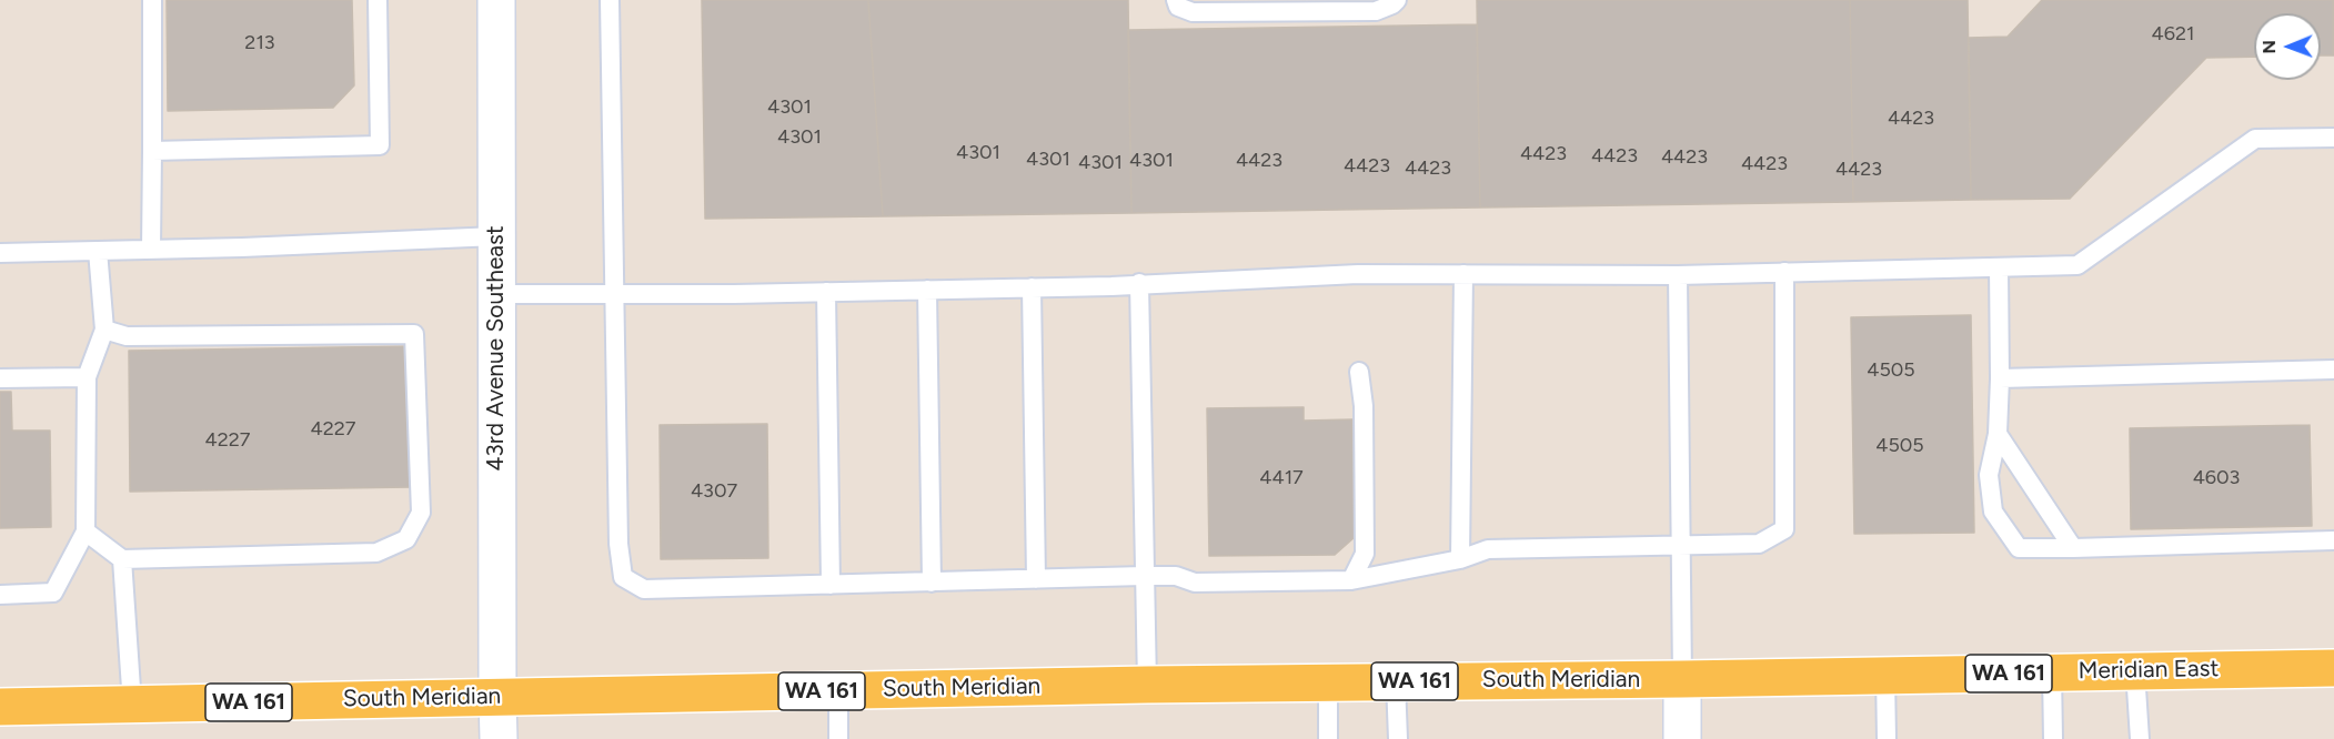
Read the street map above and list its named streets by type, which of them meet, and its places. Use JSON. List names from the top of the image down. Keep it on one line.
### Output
{"streets":{"main road":["Meridian East","WA 161","South Meridian"],"street":["43rd Avenue Southeast"]},"crossings":[["43rd Avenue Southeast","South Meridian"],["Meridian East","South Meridian"]],"house_numbers":["4621","213","4301","4423","4301","4301","4423","4423","4423","4301","4301","4423","4301","4423","4423","4423","4423","4505","4227","4227","4505","4417","4603","4307"],"north":"left"}
